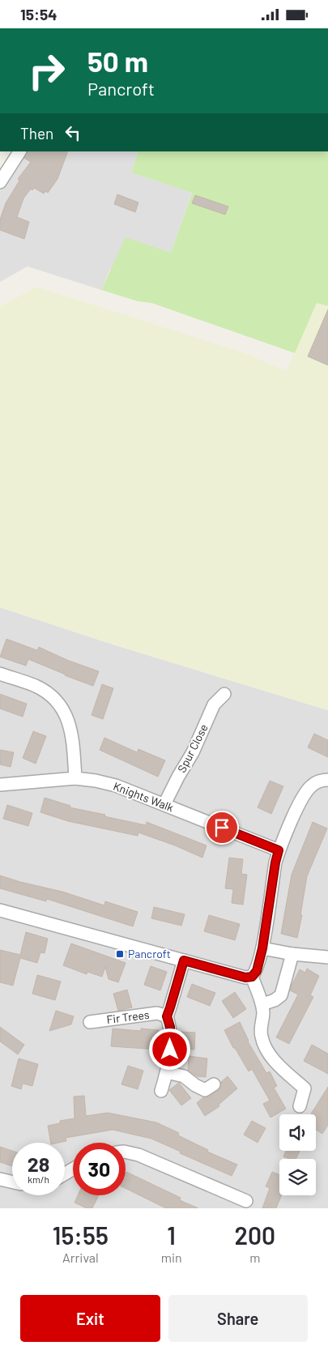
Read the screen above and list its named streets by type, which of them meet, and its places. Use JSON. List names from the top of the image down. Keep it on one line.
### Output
{"streets":{"street":["Spur Close","Knights Walk","Fir Trees"]},"crossings":[["Spur Close","Knights Walk"]],"places":{"transit":["Pancroft"]},"page":{"status":"15:54","turn":["50 m","Pancroft"],"then":"Then","speed":"28 km/h","limit":"30","eta":["15:55","Arrival","1","min","200","m"],"buttons":["Exit","Share"]}}
